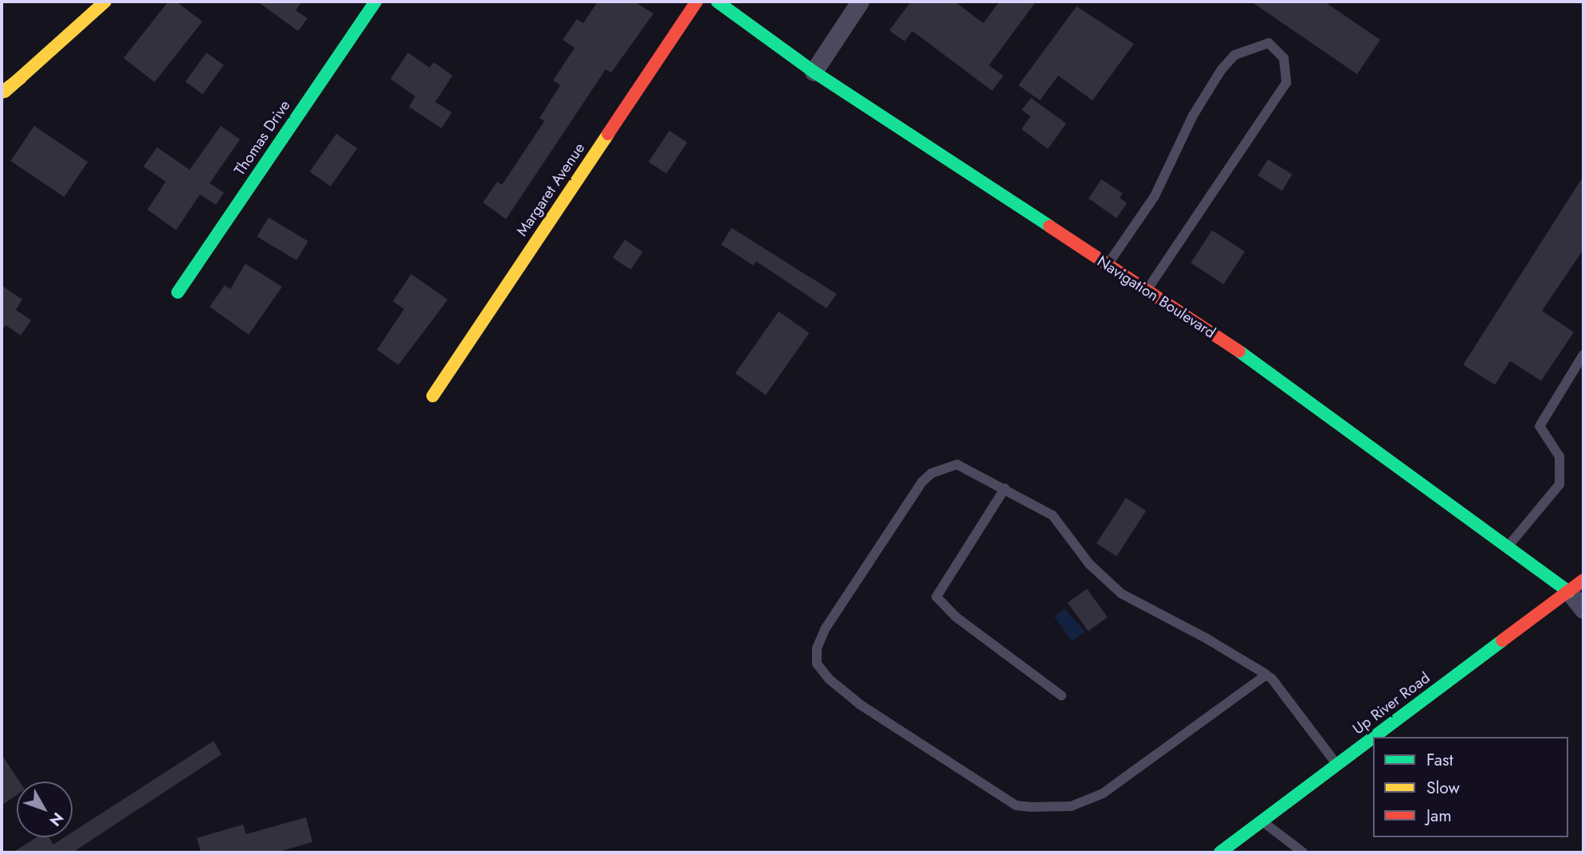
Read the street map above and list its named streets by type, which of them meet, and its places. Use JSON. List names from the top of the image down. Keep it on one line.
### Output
{"streets":{"main road":["Thomas Drive","Margaret Avenue","Navigation Boulevard","Up River Road"]},"crossings":[["Navigation Boulevard","Up River Road"]],"legend":["Fast","Slow","Jam"],"north":"bottom right"}
